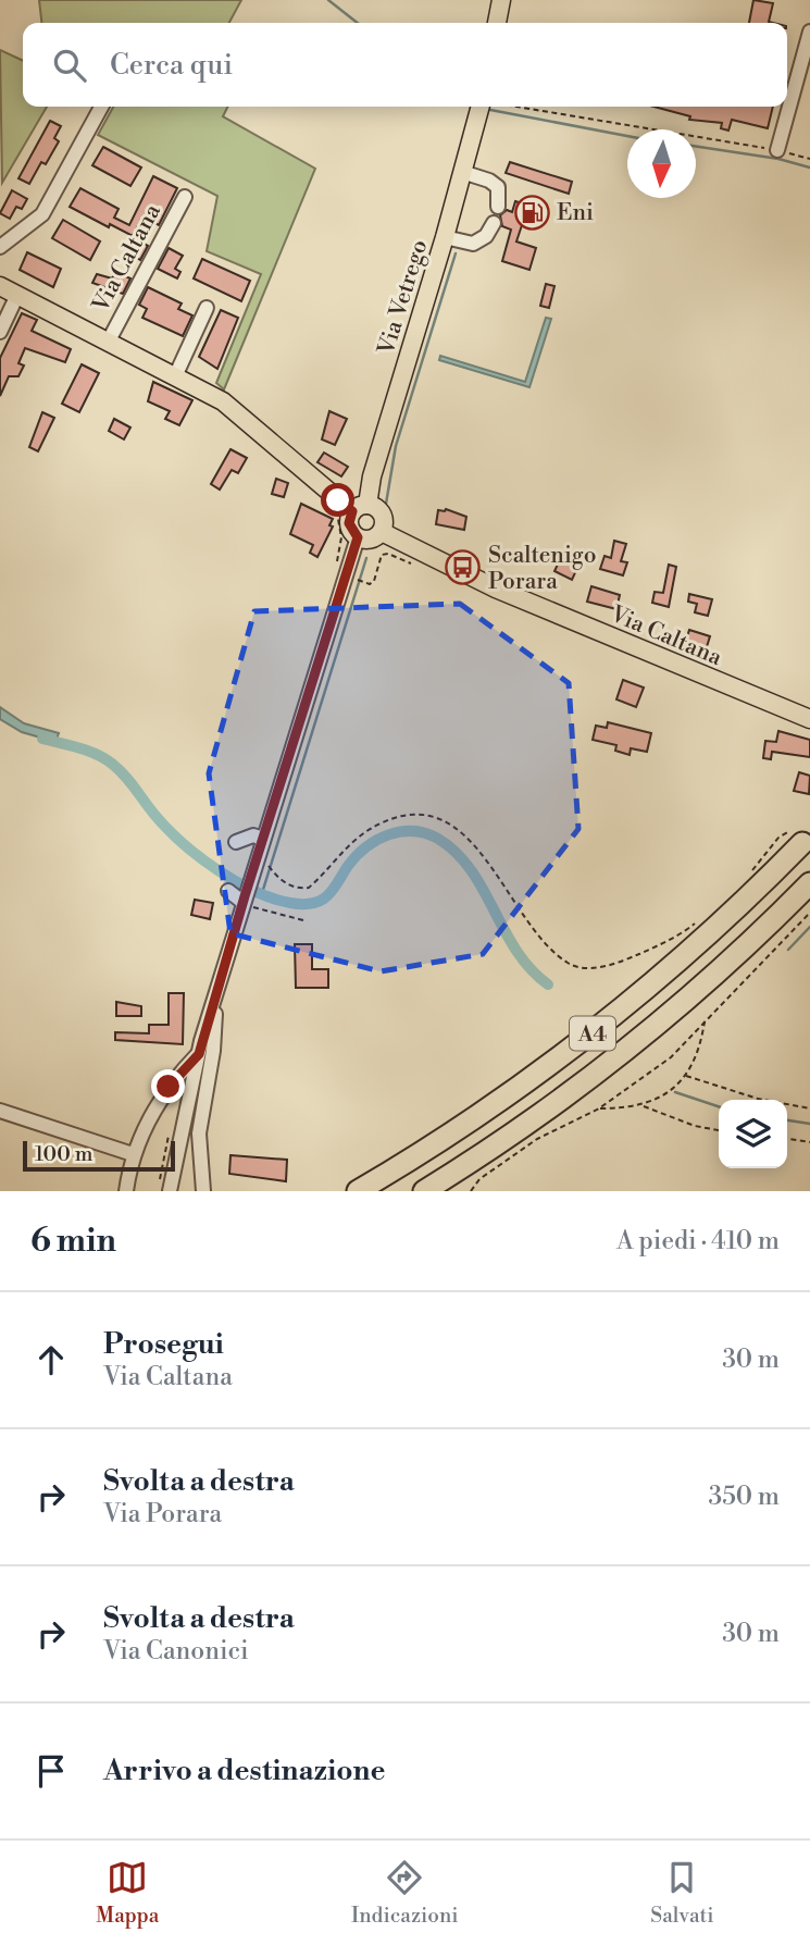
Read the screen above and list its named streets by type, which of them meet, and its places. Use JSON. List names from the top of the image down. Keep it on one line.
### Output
{"streets":{"highway":["A4"],"main road":["Via Caltana","Via Vetrego"]},"crossings":[["Via Caltana","Via Vetrego"]],"places":{"fuel station":["Eni"],"bus stop":["Scaltenigo Porara"]},"scale_bar":"100 m","north":"bottom","page":{"search":"Cerca qui","scale":"100 m","heading":["6 min","A piedi · 410 m"],"list":[["Prosegui","Via Caltana","30 m"],["Svolta a destra","Via Porara","350 m"],["Svolta a destra","Via Canonici","30 m"],"Arrivo a destinazione"],"nav":["Mappa","Indicazioni","Salvati"]}}
